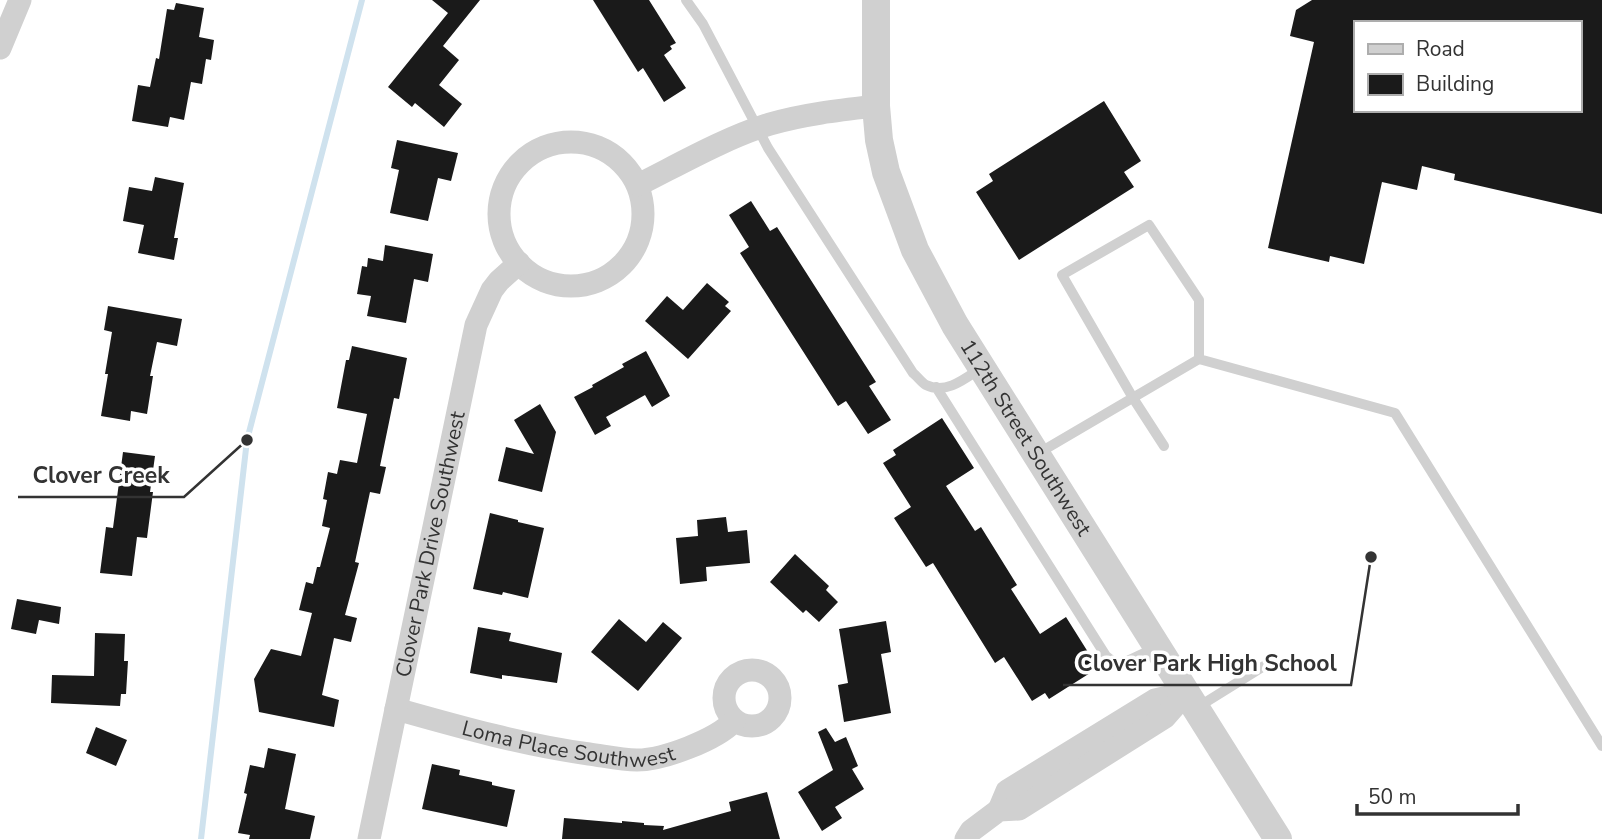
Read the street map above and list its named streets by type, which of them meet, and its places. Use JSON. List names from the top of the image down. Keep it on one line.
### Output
{"streets":{"street":["112th Street Southwest","Clover Park Drive Southwest","Loma Place Southwest"]},"crossings":[["Clover Park Drive Southwest","Loma Place Southwest"]],"places":["Clover Creek","Clover Park High School"],"legend":["Road","Building"],"scale_bar":"50 m"}
